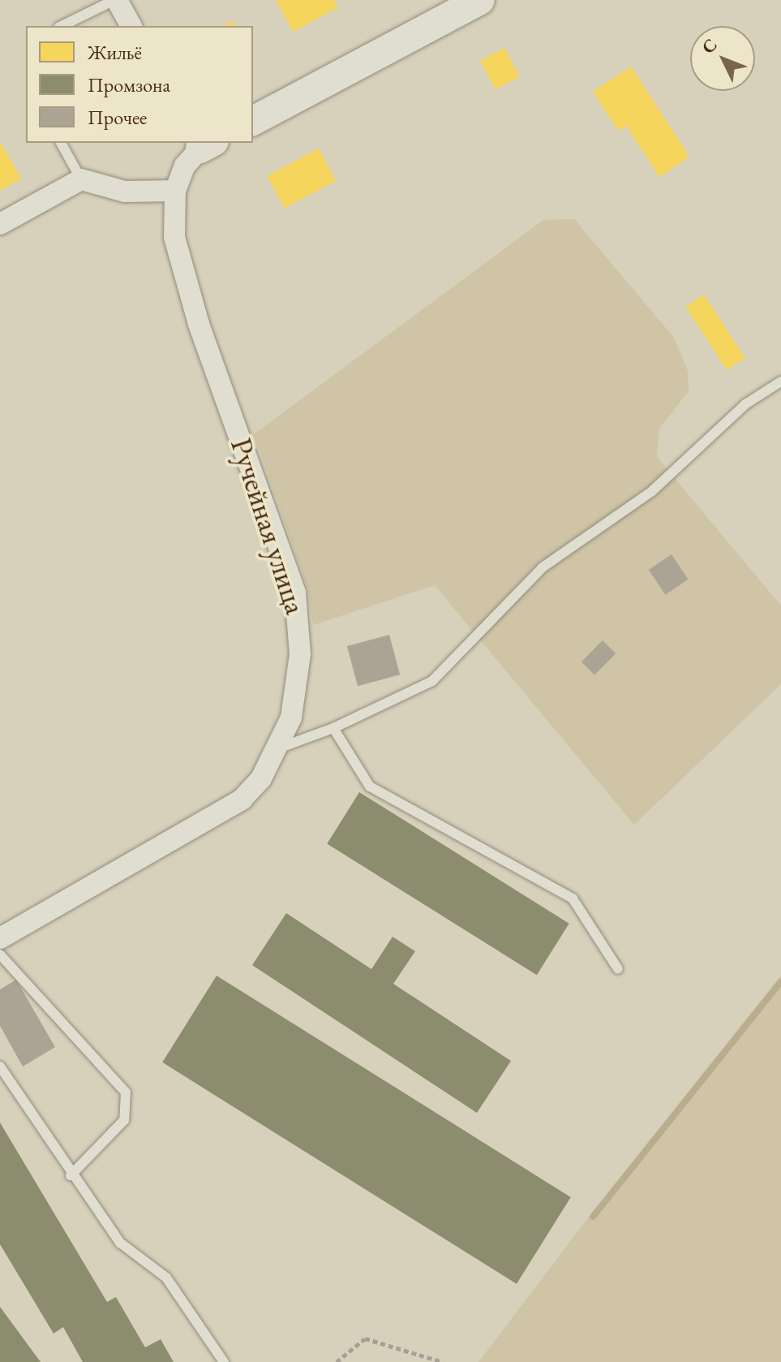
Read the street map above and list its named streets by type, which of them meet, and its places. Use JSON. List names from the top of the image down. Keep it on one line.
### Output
{"streets":{"street":["Ручейная улица"]},"legend":["Жильё","Промзона","Прочее"],"north":"top left"}
